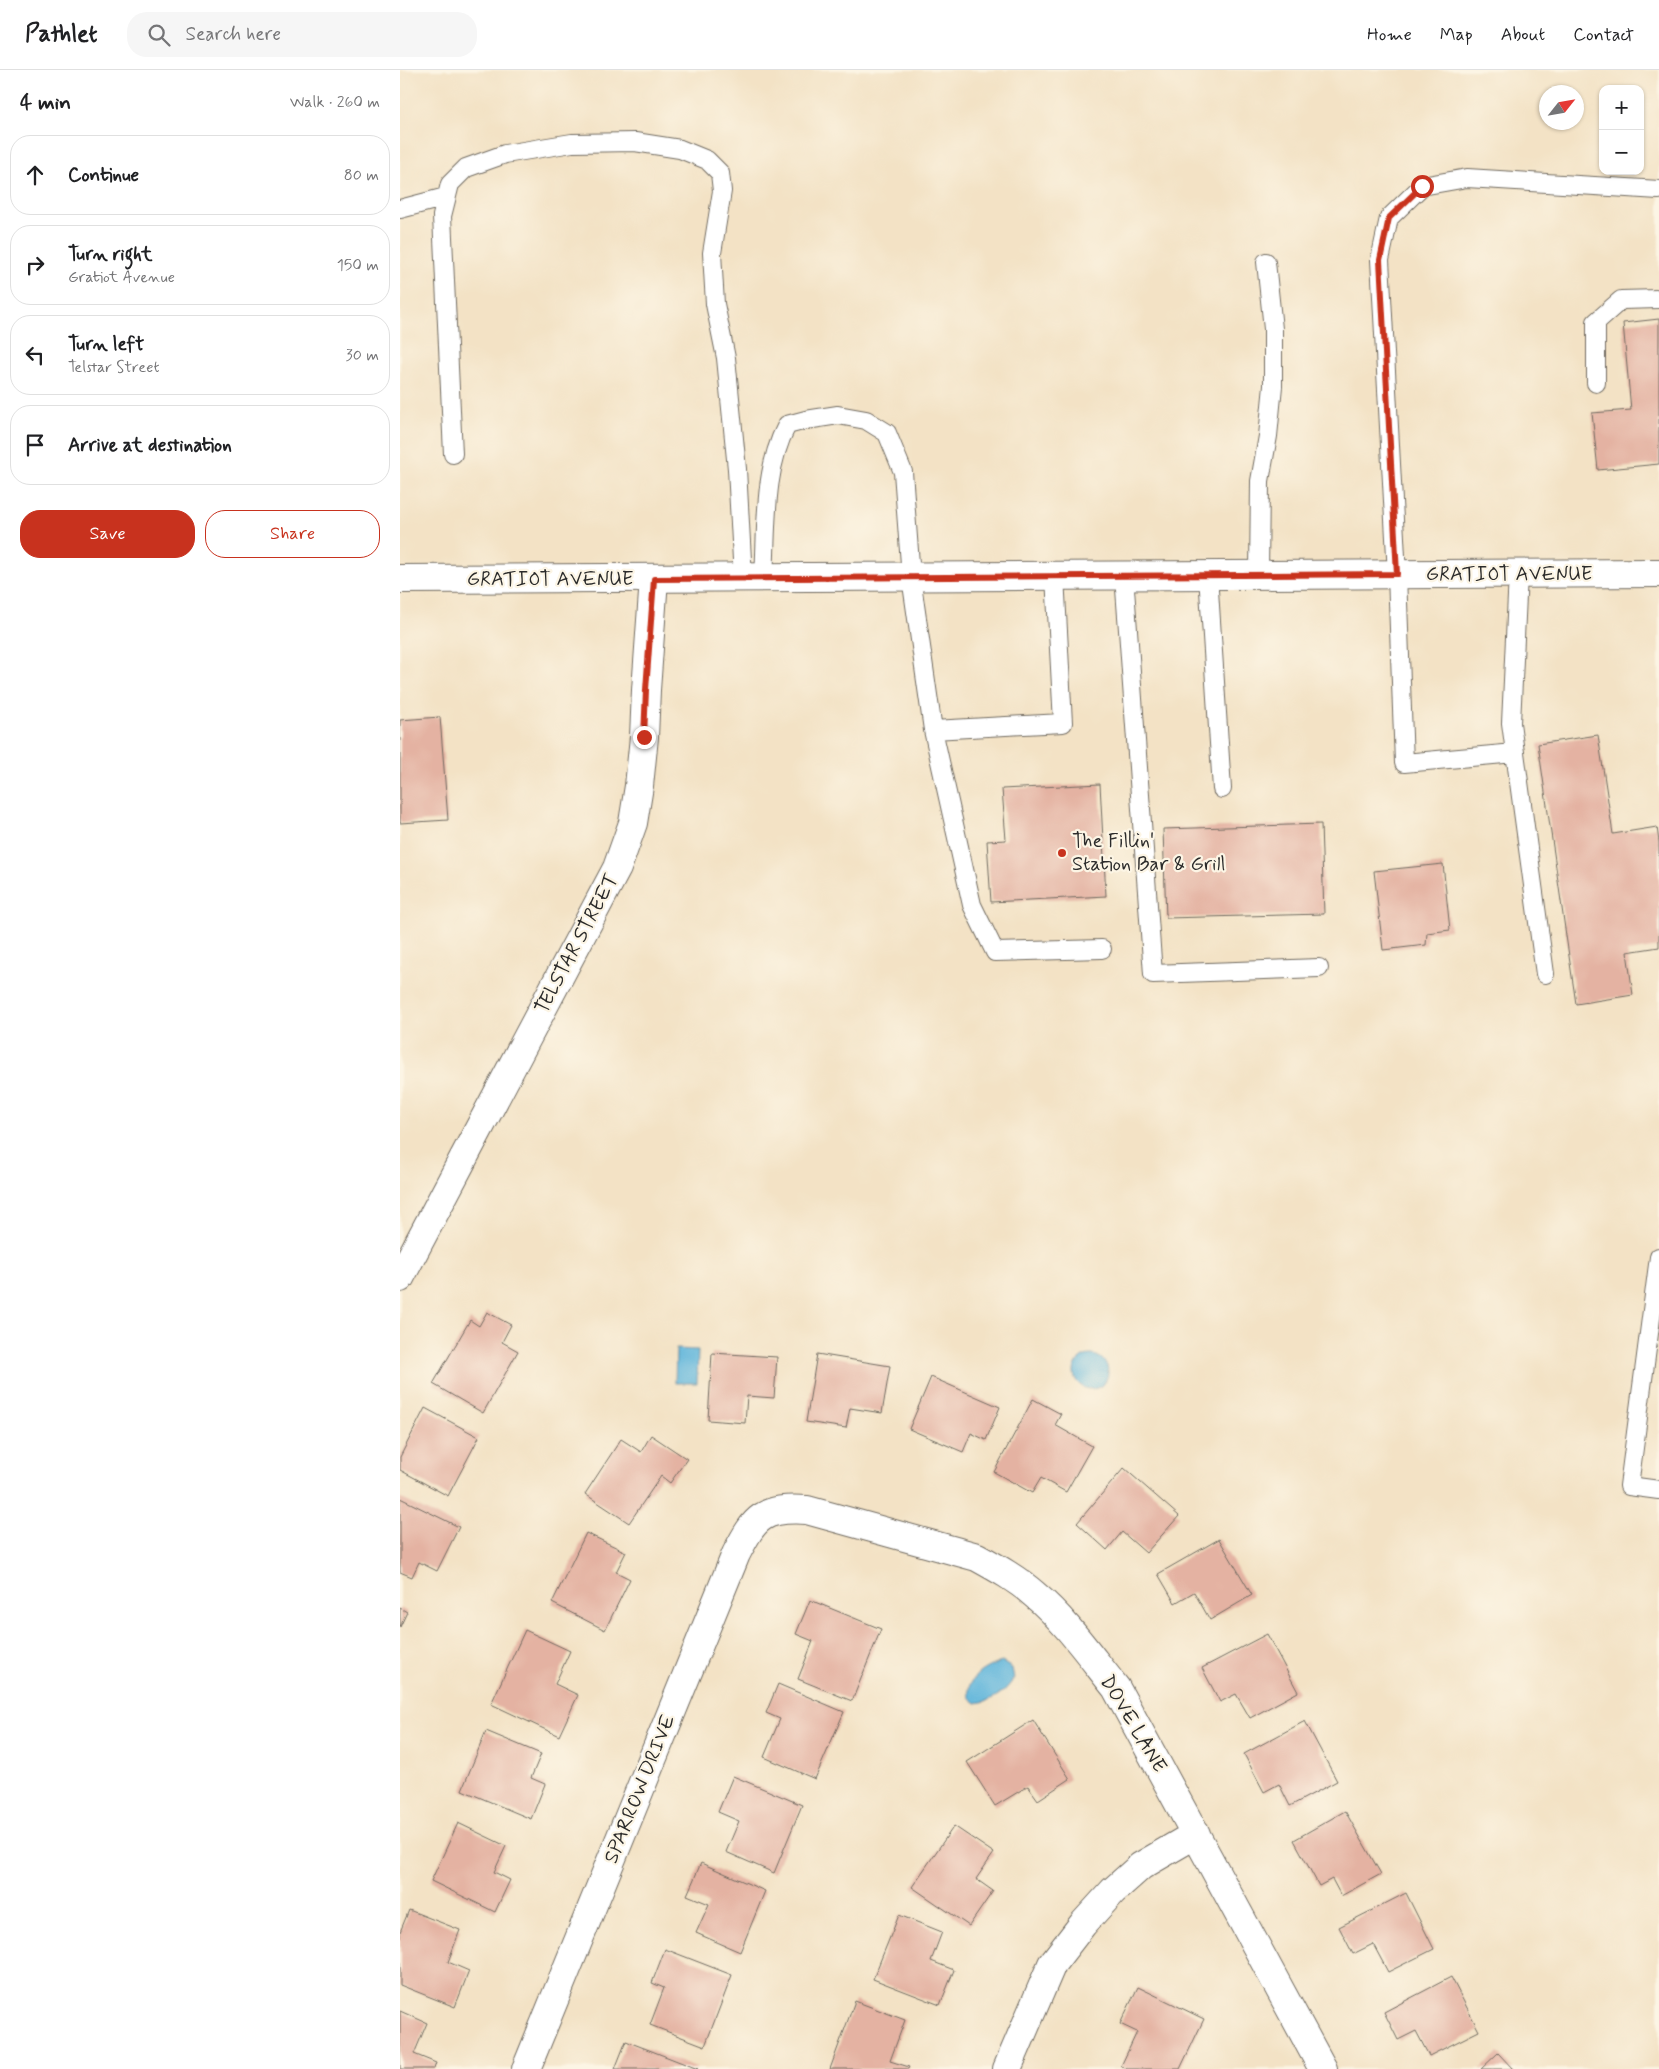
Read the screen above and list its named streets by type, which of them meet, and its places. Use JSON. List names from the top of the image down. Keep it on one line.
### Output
{"streets":{"street":["GRATIOT AVENUE","TELSTAR STREET","DOVE LANE","SPARROW DRIVE"]},"crossings":[["GRATIOT AVENUE","TELSTAR STREET"],["DOVE LANE","SPARROW DRIVE"]],"places":["The Fillin' Station Bar & Grill"],"north":"top right","page":{"header":"Pathlet","search":"Search here","nav":["Home","Map","About","Contact"],"heading":["4 min","Walk · 260 m"],"map_buttons":["+","−"],"list":[["Continue","80 m"],["Turn right","Gratiot Avenue","150 m"],["Turn left","Telstar Street","30 m"],"Arrive at destination"],"buttons":["Save","Share"]}}
